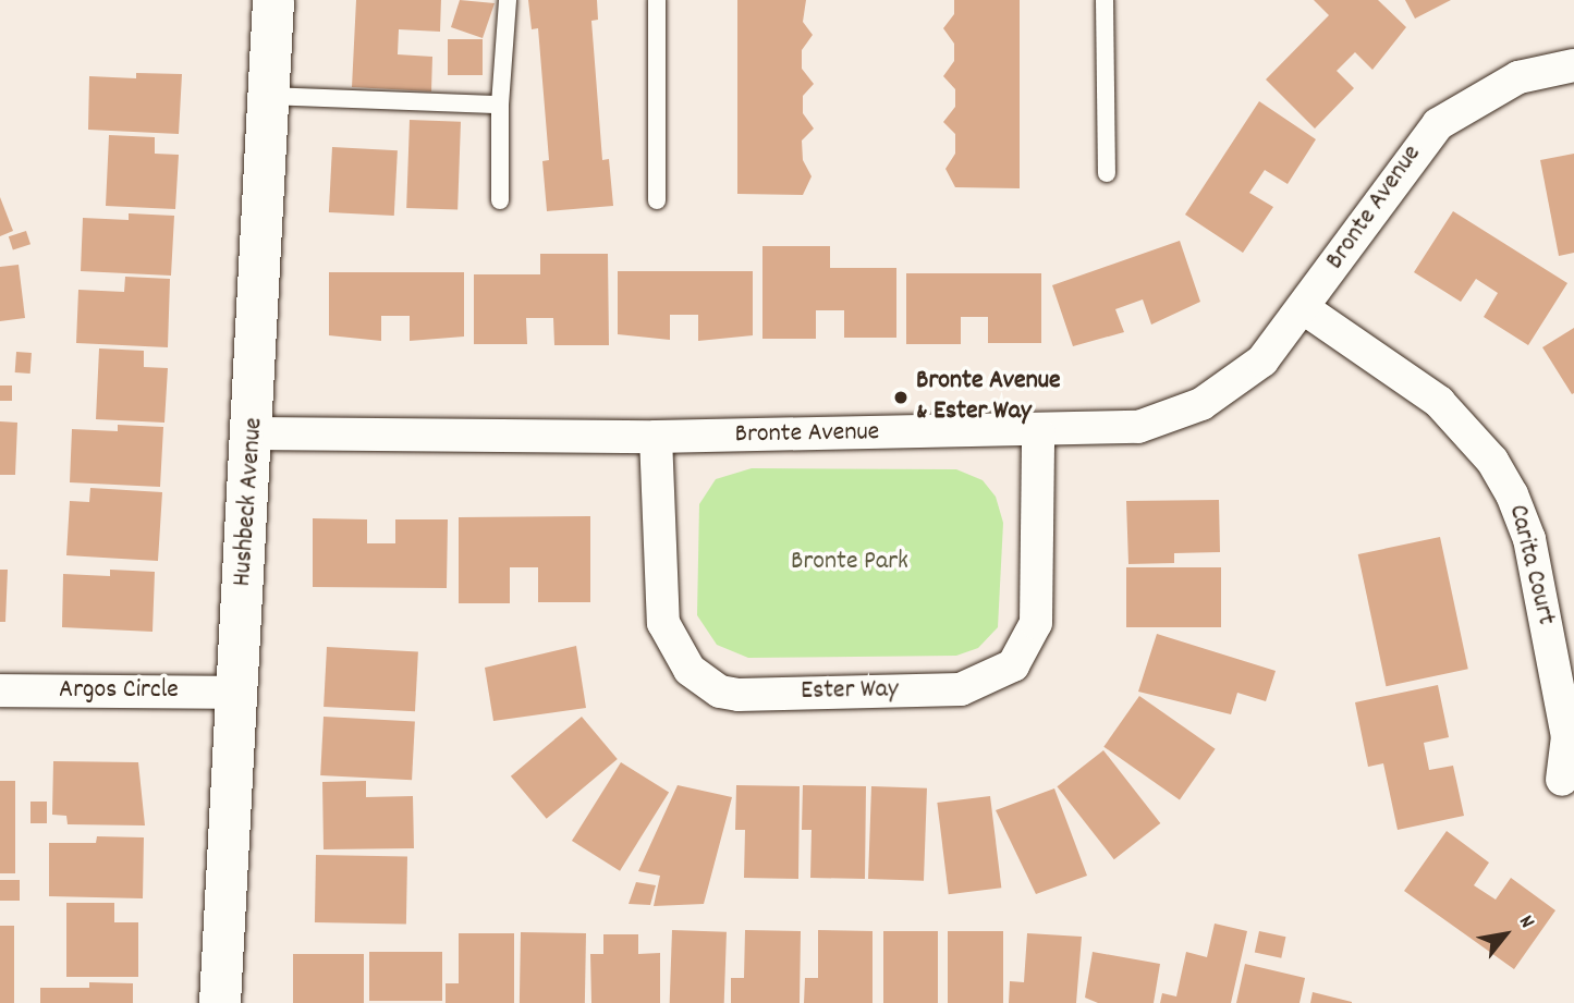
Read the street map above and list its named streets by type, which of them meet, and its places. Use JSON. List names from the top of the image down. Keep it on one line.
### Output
{"streets":{"street":["Bronte Avenue","Hushbeck Avenue","Carita Court","Argos Circle","Ester Way"]},"crossings":[["Bronte Avenue","Hushbeck Avenue"],["Bronte Avenue","Carita Court"],["Bronte Avenue","Ester Way"],["Hushbeck Avenue","Argos Circle"]],"parks":["Bronte Park"],"places":["Bronte Avenue & Ester Way"],"north":"top right"}
